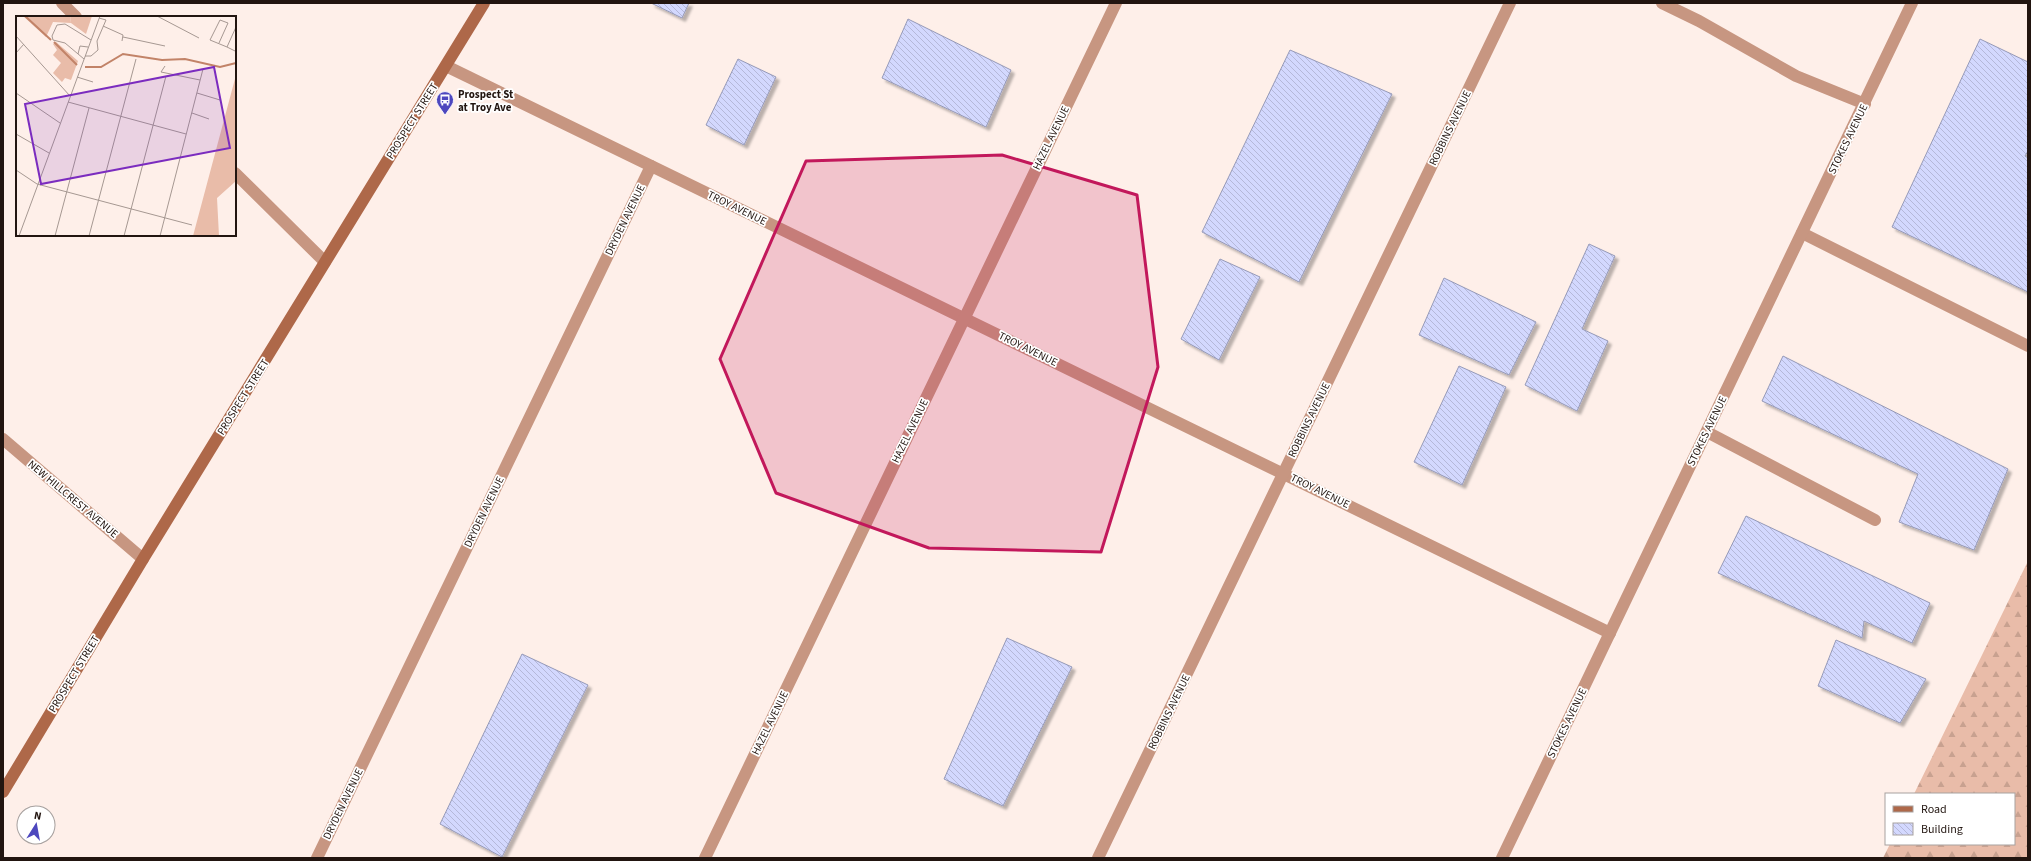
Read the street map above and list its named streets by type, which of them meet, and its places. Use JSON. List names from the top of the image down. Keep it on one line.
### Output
{"streets":{"street":["PROSPECT STREET","ROBBINS AVENUE","HAZEL AVENUE","STOKES AVENUE","TROY AVENUE","DRYDEN AVENUE","NEW HILLCREST AVENUE"]},"crossings":[["PROSPECT STREET","TROY AVENUE"],["PROSPECT STREET","NEW HILLCREST AVENUE"],["ROBBINS AVENUE","TROY AVENUE"],["HAZEL AVENUE","TROY AVENUE"],["STOKES AVENUE","TROY AVENUE"],["TROY AVENUE","DRYDEN AVENUE"]],"places":{"bus stop":["Prospect St at Troy Ave"]},"legend":["Road","Building"],"north":"top"}
